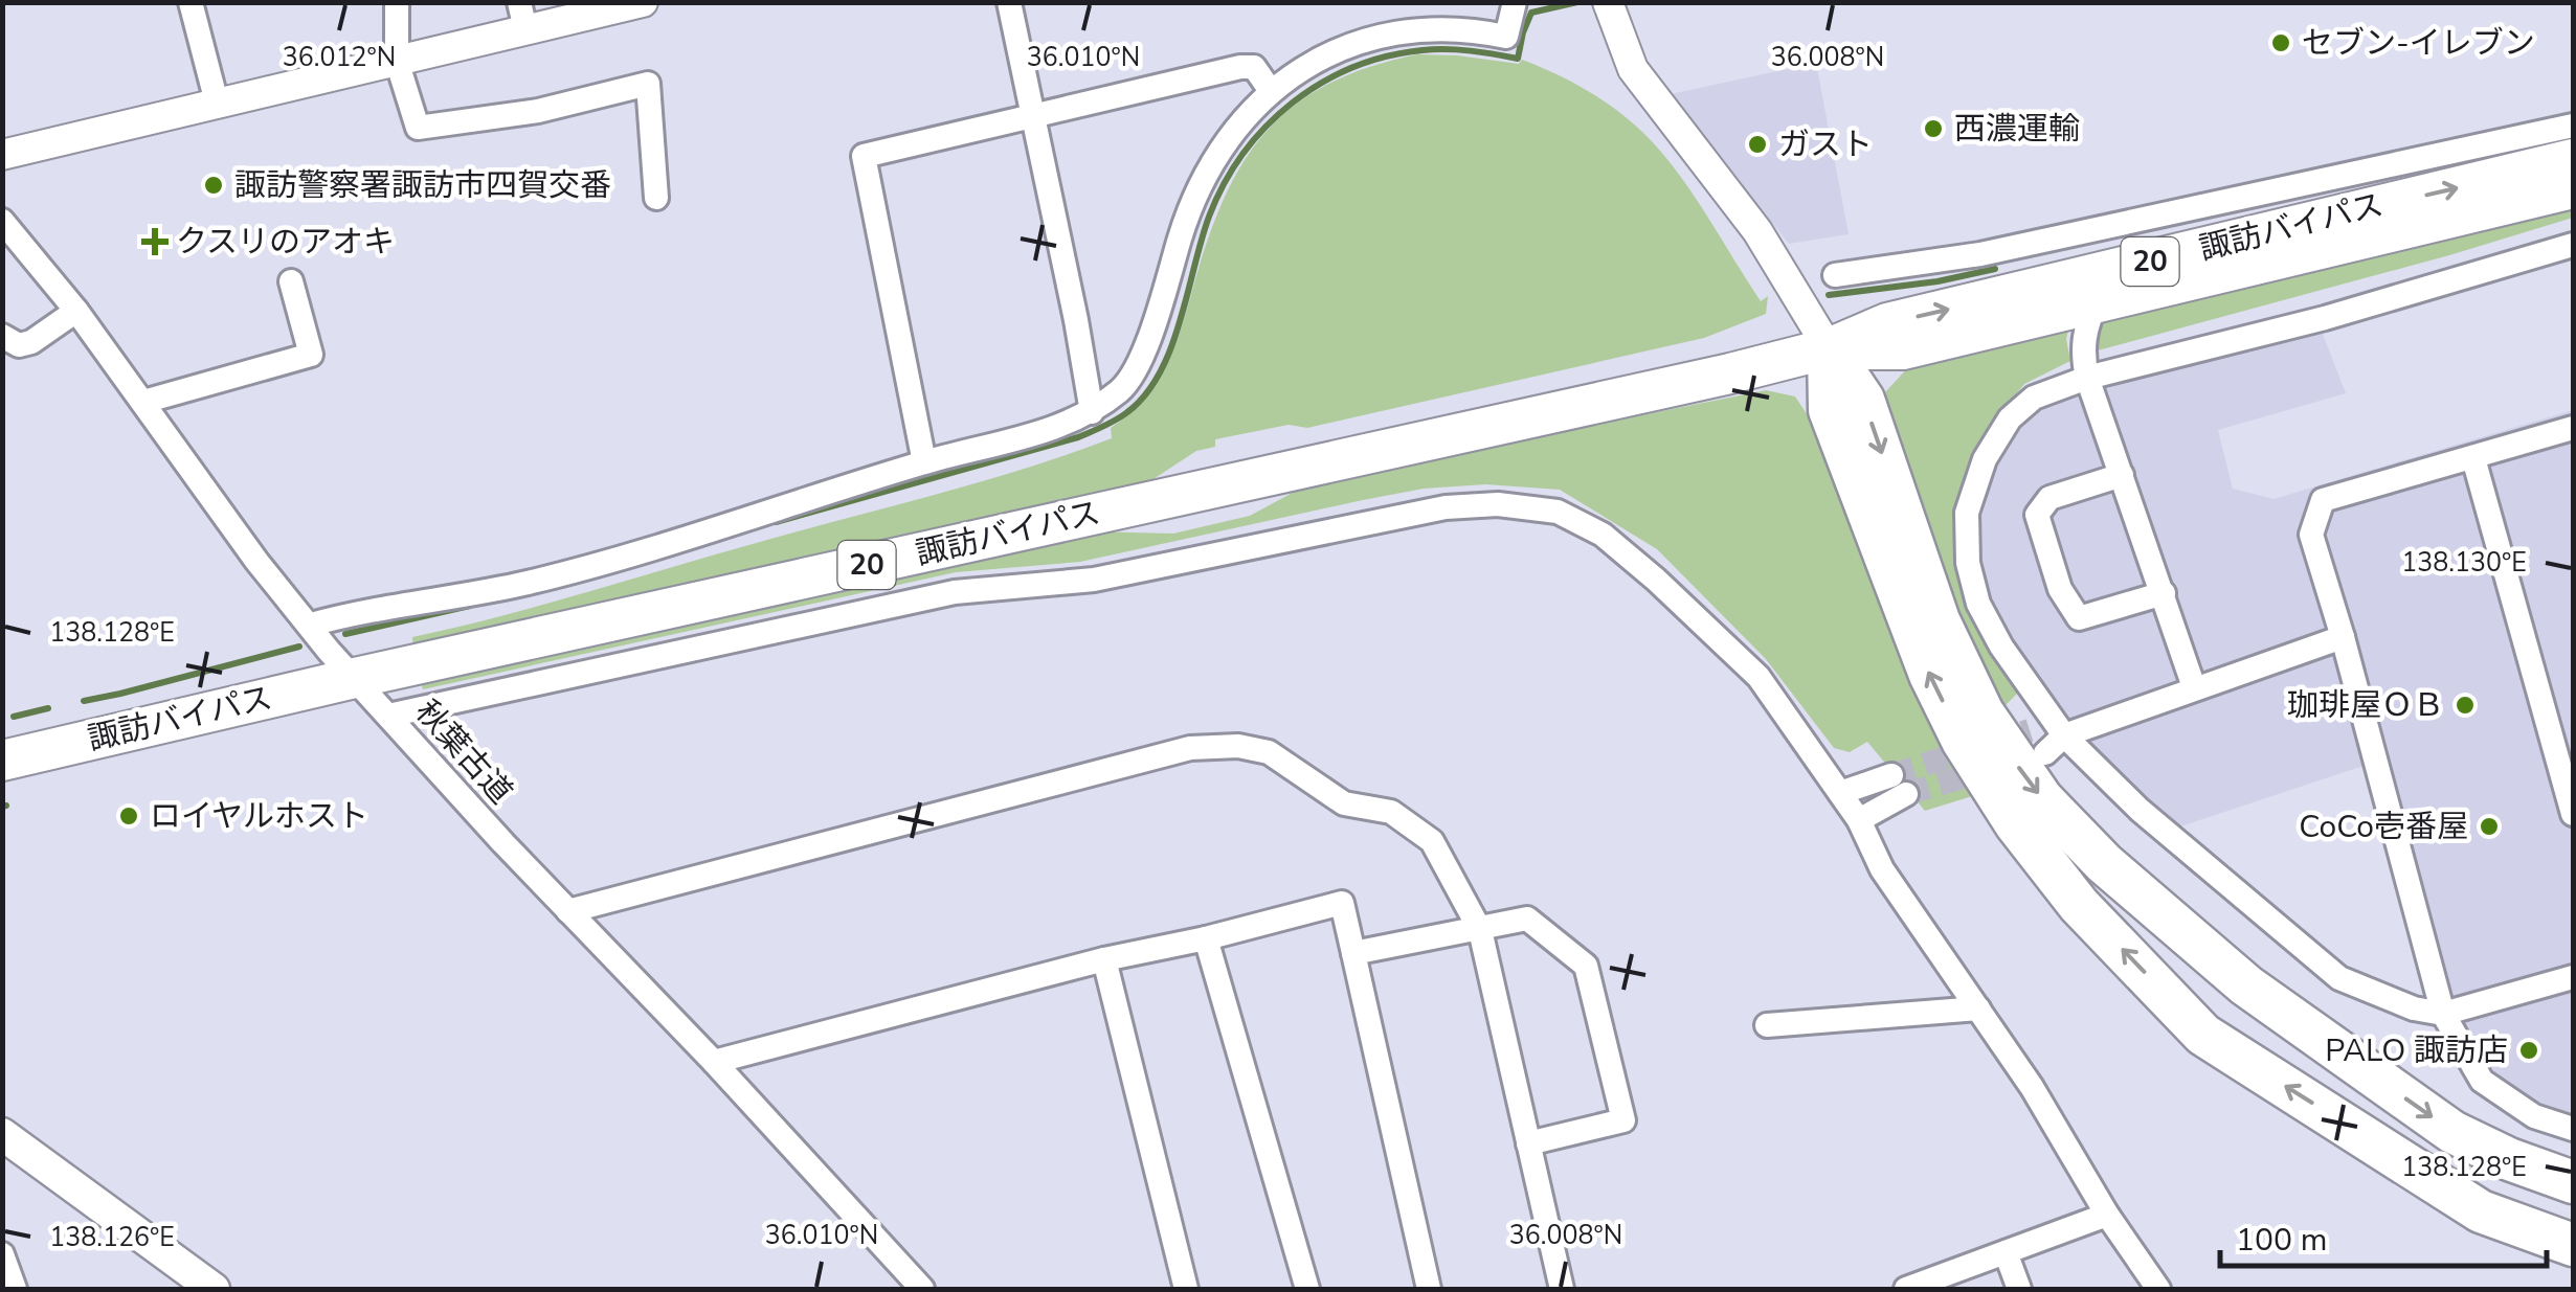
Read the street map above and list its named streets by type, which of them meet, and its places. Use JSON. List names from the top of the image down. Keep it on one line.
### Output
{"streets":{"highway":["諏訪バイパス","20"],"street":["秋葉古道"]},"crossings":[["諏訪バイパス","秋葉古道"]],"places":{"other":["セブン-イレブン","西濃運輸","ガスト","諏訪警察署諏訪市四賀交番","珈琲屋ＯＢ","ロイヤルホスト","CoCo壱番屋","PALO 諏訪店"],"health":["クスリのアオキ"]},"scale_bar":"100 m","coordinates":["36.012°N","36.010°N","36.008°N","138.130°E","138.128°E","138.126°E"]}
